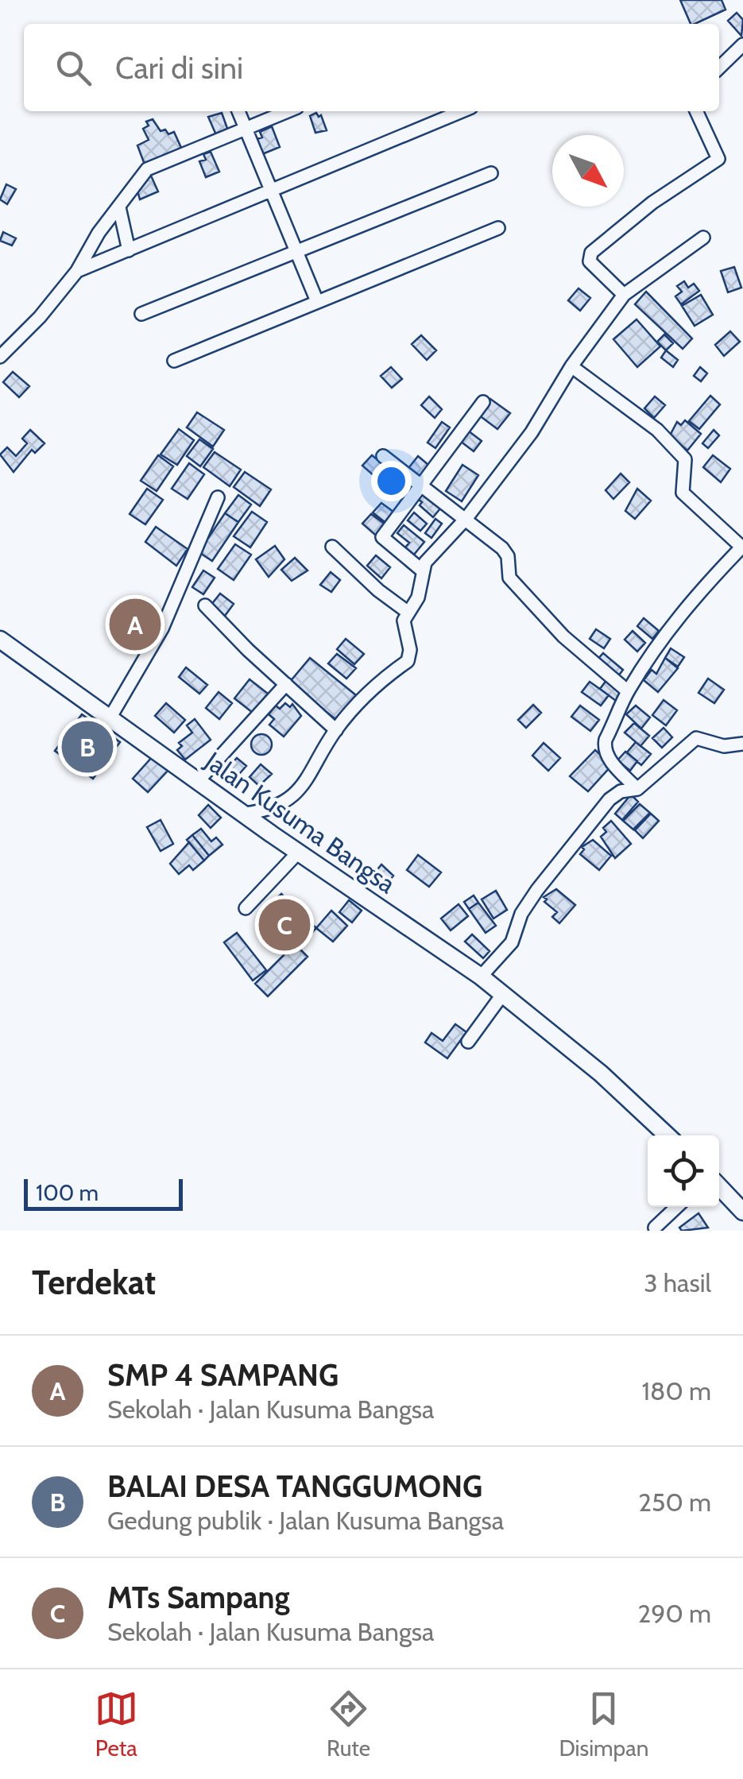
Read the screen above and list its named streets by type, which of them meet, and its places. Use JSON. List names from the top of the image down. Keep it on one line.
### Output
{"streets":{"main road":["Jalan Kusuma Bangsa"]},"scale_bar":"100 m","north":"bottom right","page":{"search":"Cari di sini","pins":["A","B","C"],"scale":"100 m","heading":["Terdekat","3 hasil"],"list":[{"mark":"A","name":"SMP 4 SAMPANG","note":"Sekolah · Jalan Kusuma Bangsa","value":"180 m"},{"mark":"B","name":"BALAI DESA TANGGUMONG","note":"Gedung publik · Jalan Kusuma Bangsa","value":"250 m"},{"mark":"C","name":"MTs Sampang","note":"Sekolah · Jalan Kusuma Bangsa","value":"290 m"}],"nav":["Peta","Rute","Disimpan"]}}
